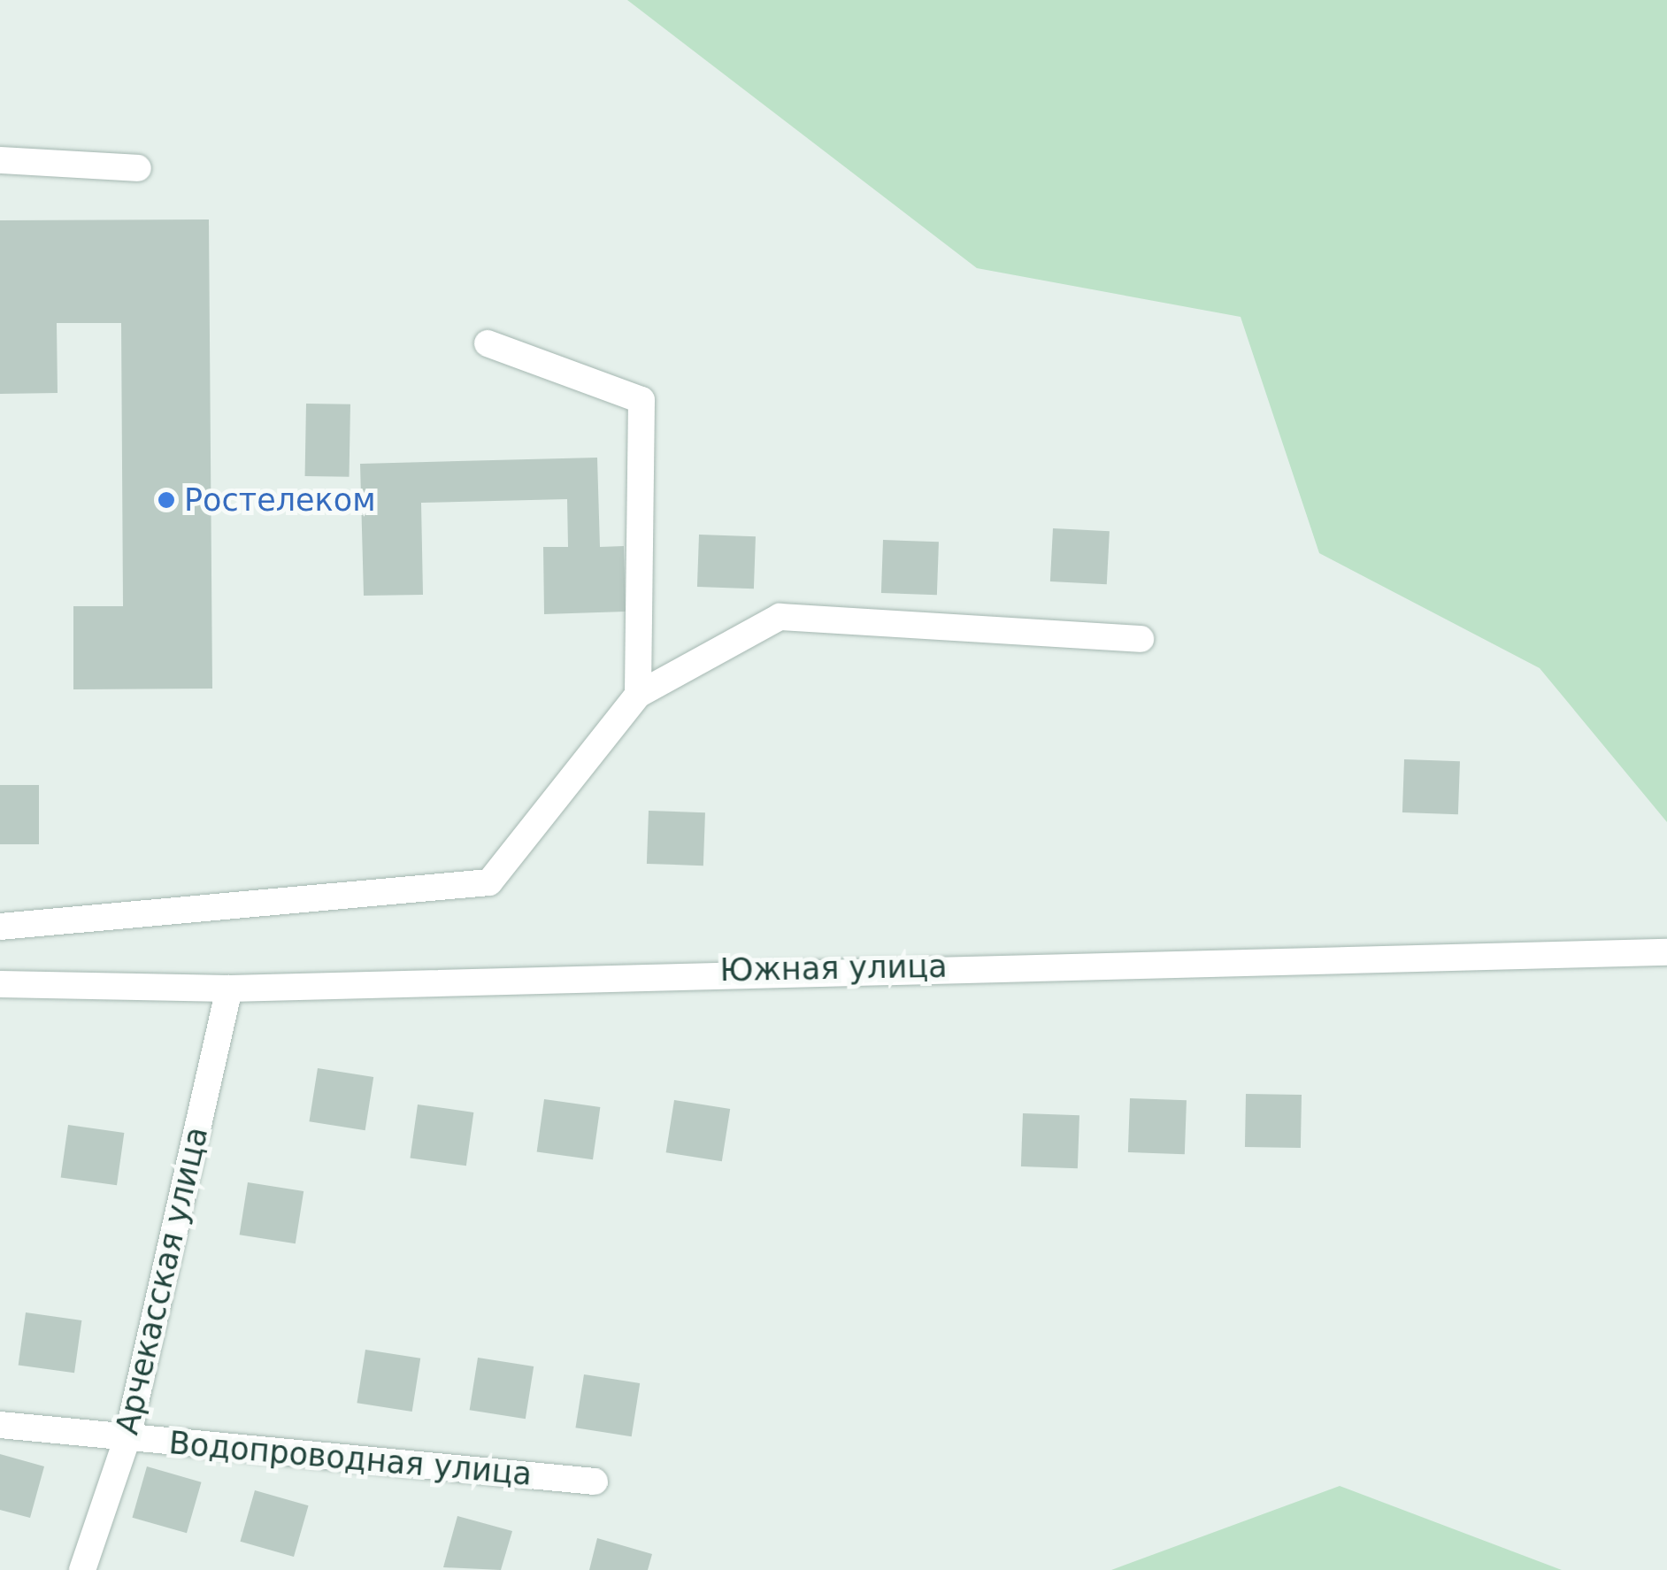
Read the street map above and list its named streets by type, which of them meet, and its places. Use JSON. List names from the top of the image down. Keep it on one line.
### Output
{"streets":{"street":["Южная улица","Арчекасская улица","Водопроводная улица"]},"crossings":[["Южная улица","Арчекасская улица"],["Арчекасская улица","Водопроводная улица"]],"places":["Ростелеком"]}
